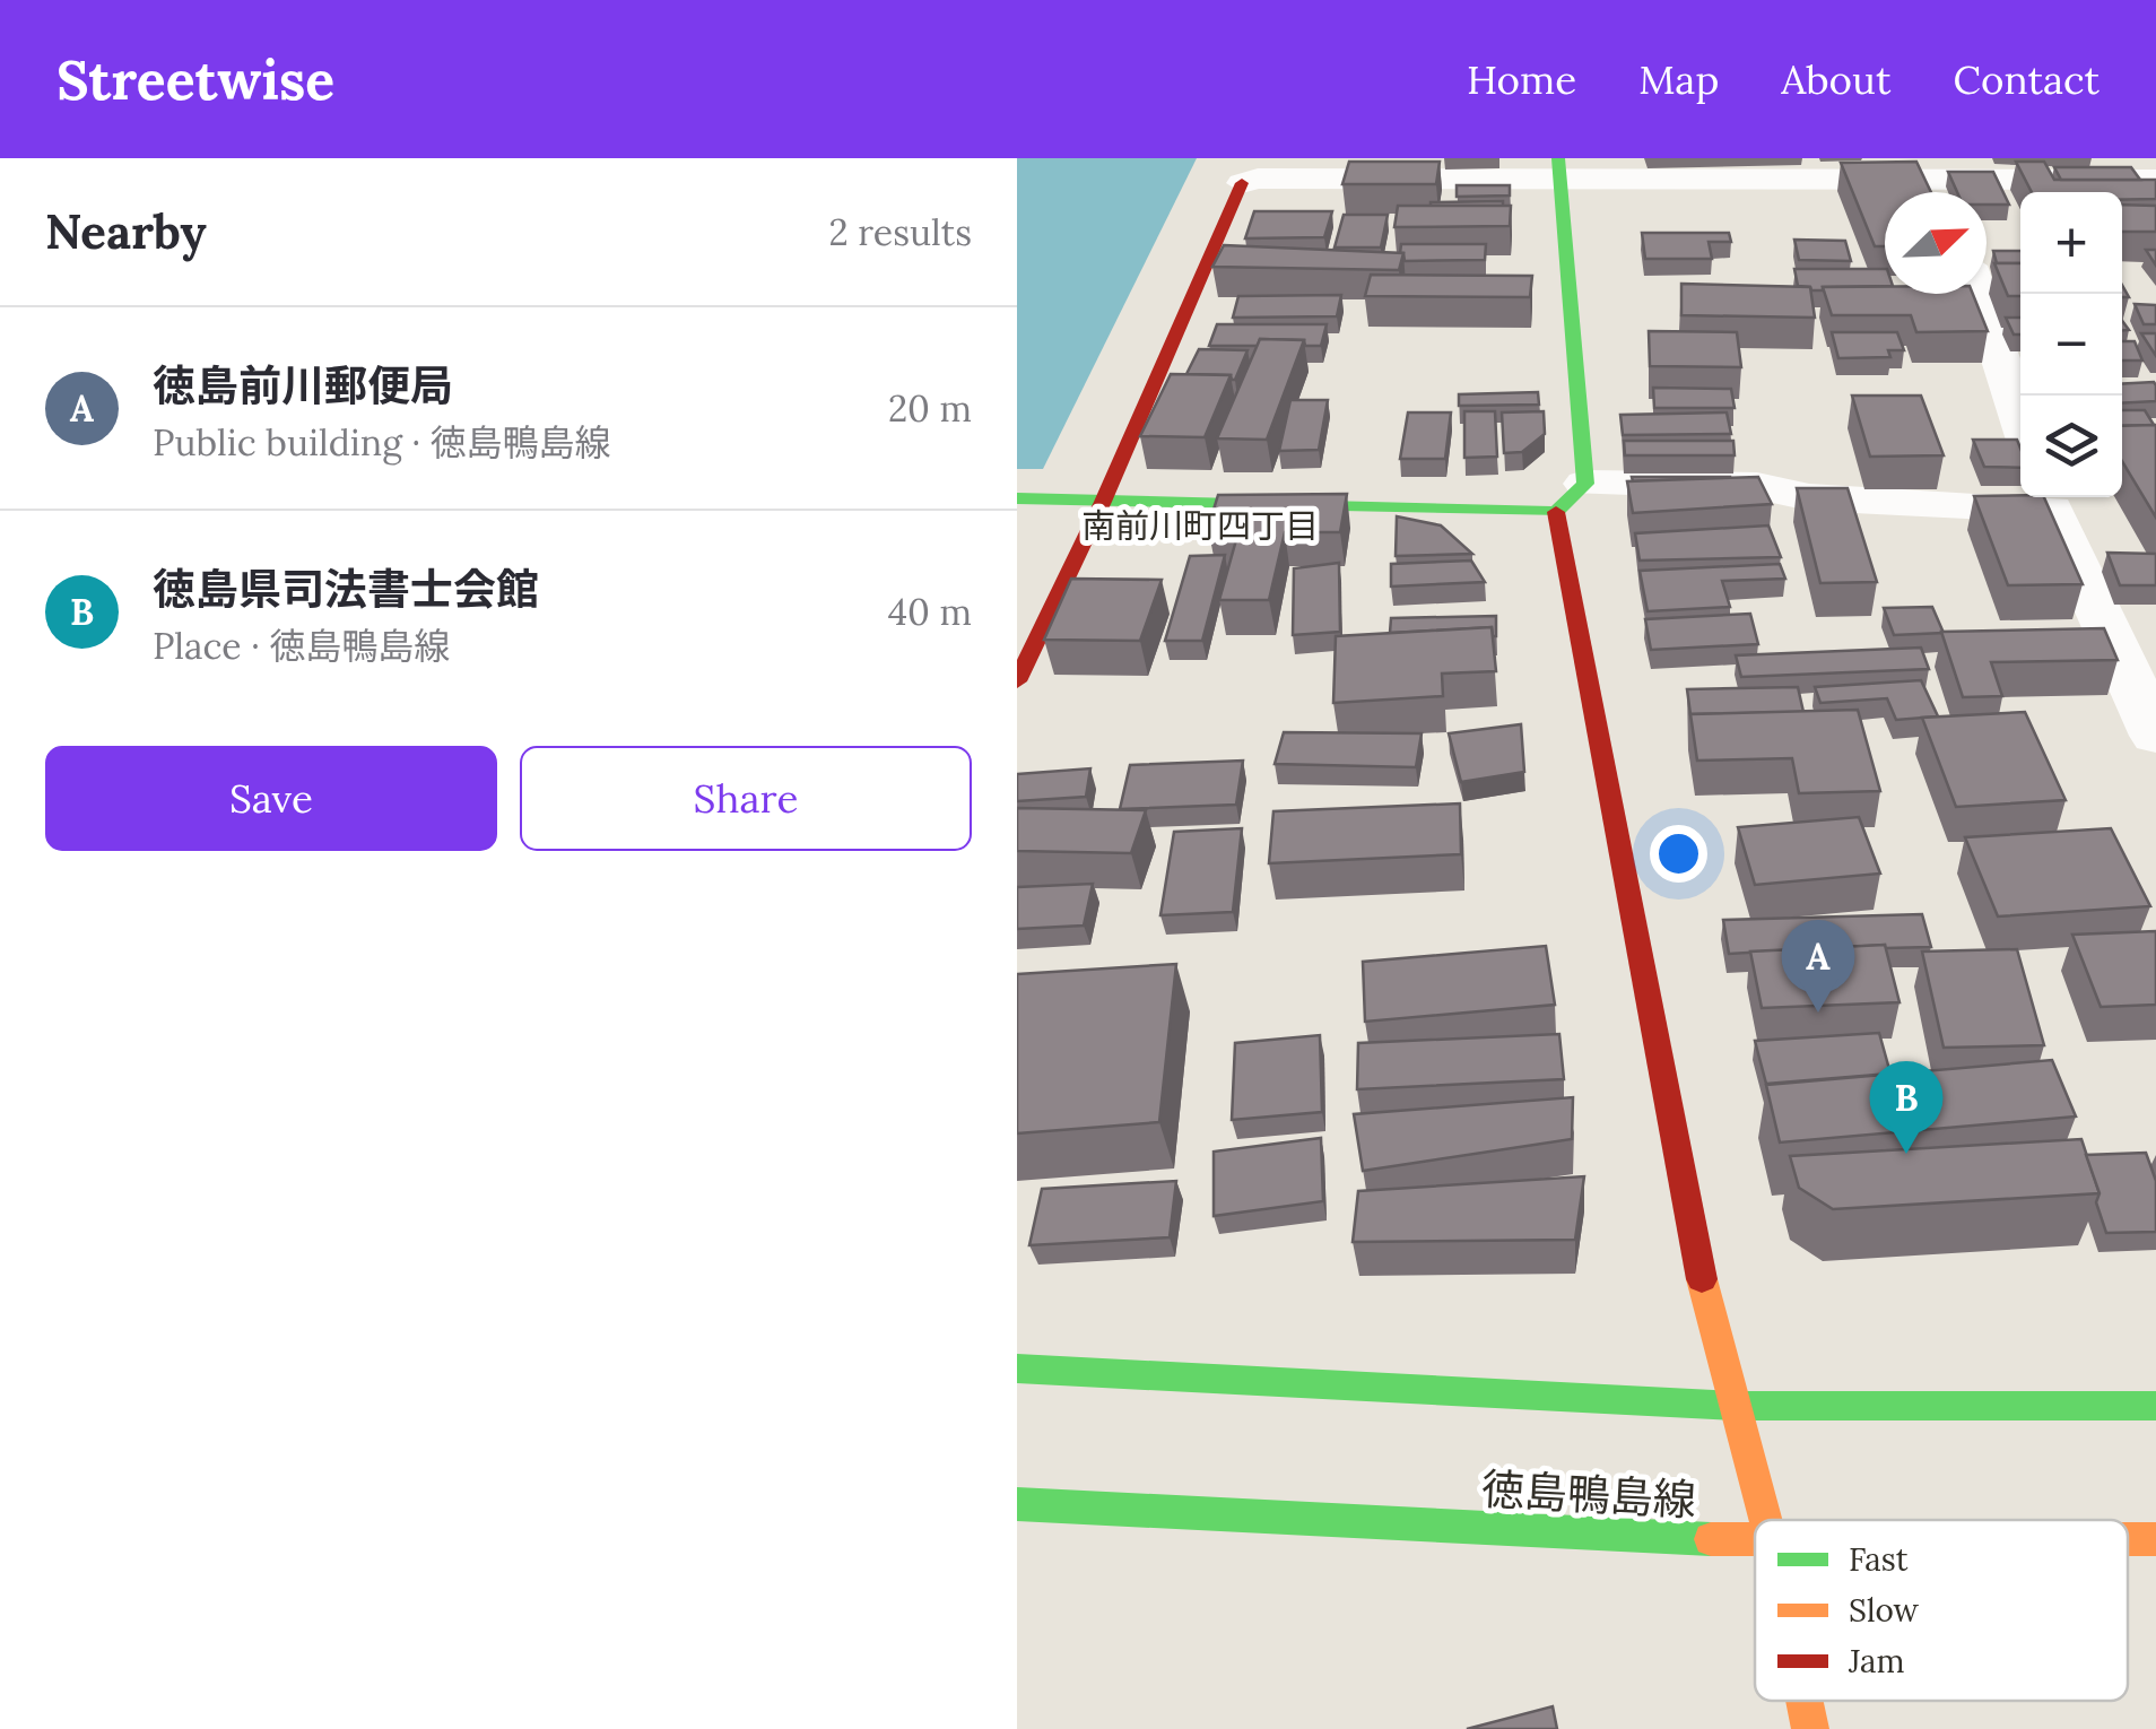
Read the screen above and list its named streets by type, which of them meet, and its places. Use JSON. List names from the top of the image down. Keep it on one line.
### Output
{"streets":{"street":["徳島鴨島線"]},"districts":["南前川町四丁目"],"legend":["Fast","Slow","Jam"],"north":"top right","page":{"header":"Streetwise","nav":["Home","Map","About","Contact"],"heading":["Nearby","2 results"],"map_buttons":["+","−"],"list":[{"mark":"A","name":"徳島前川郵便局","note":"Public building · 徳島鴨島線","value":"20 m"},{"mark":"B","name":"徳島県司法書士会館","note":"Place · 徳島鴨島線","value":"40 m"}],"buttons":["Save","Share"],"pins":["A","B"]}}
